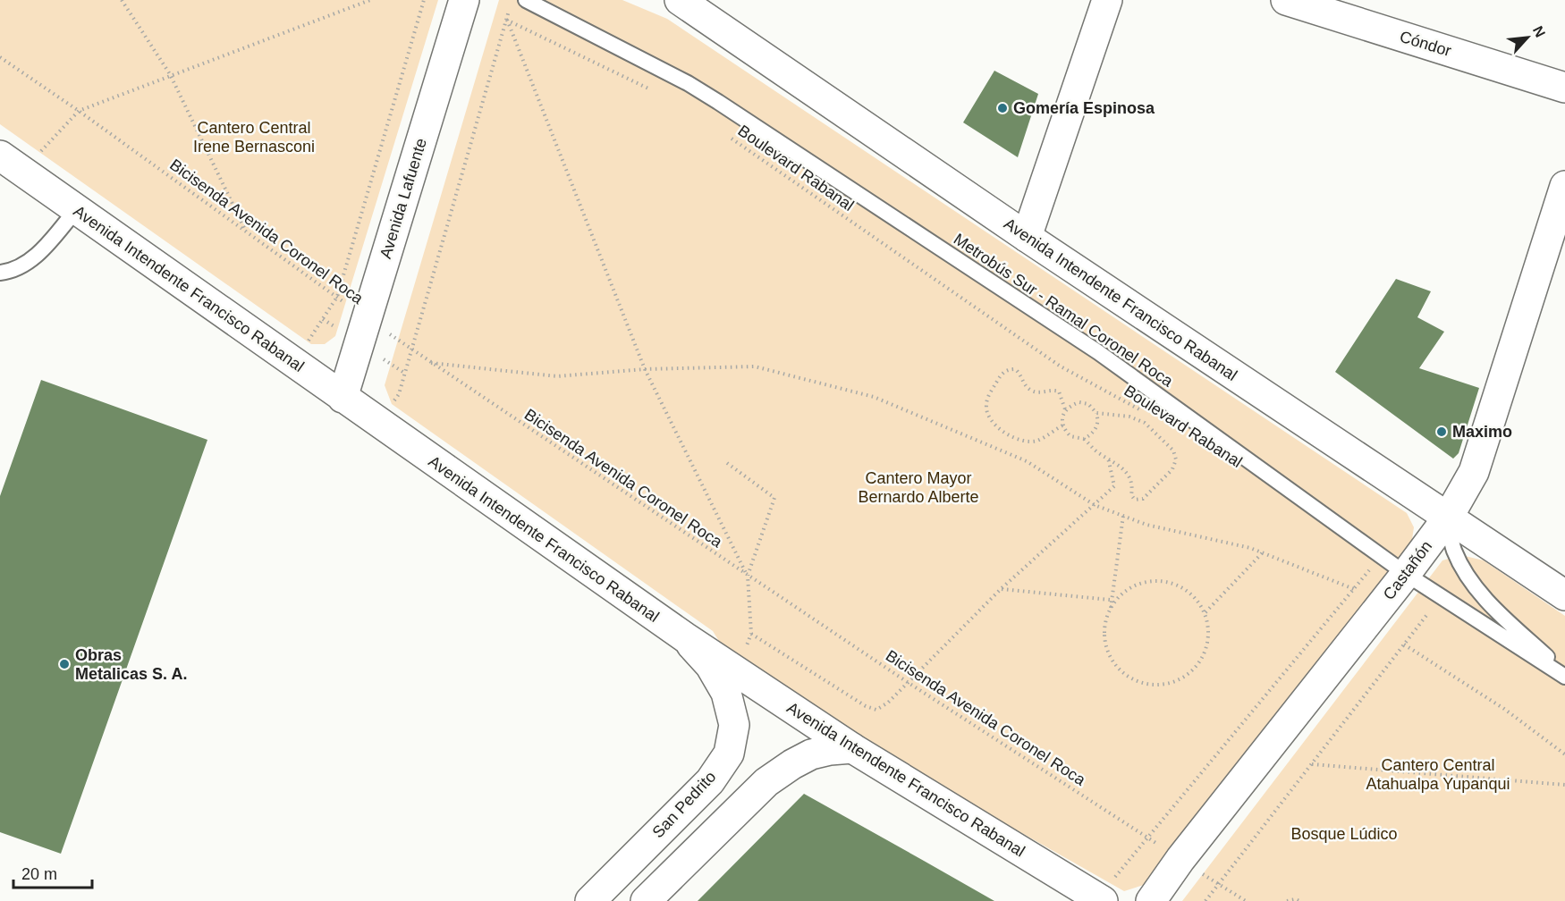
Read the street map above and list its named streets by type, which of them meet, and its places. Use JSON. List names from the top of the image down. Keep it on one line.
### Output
{"streets":{"street":["Cóndor","Avenida Lafuente","Avenida Intendente Francisco Rabanal","Castañón","San Pedrito"],"lane":["Metrobús Sur - Ramal Coronel Roca"],"path":["Boulevard Rabanal","Bicisenda Avenida Coronel Roca"]},"crossings":[["Avenida Lafuente","Bicisenda Avenida Coronel Roca"],["Avenida Lafuente","Avenida Intendente Francisco Rabanal"],["Bicisenda Avenida Coronel Roca","Castañón"],["Avenida Intendente Francisco Rabanal","Castañón"],["Avenida Intendente Francisco Rabanal","San Pedrito"],["Metrobús Sur - Ramal Coronel Roca","Castañón"]],"parks":["Cantero Central Irene Bernasconi","Cantero Mayor Bernardo Alberte","Cantero Central Atahualpa Yupanqui","Bosque Lúdico"],"places":["Gomería Espinosa","Maximo","Obras Metalicas S. A."],"scale_bar":"20 m","north":"top right"}
